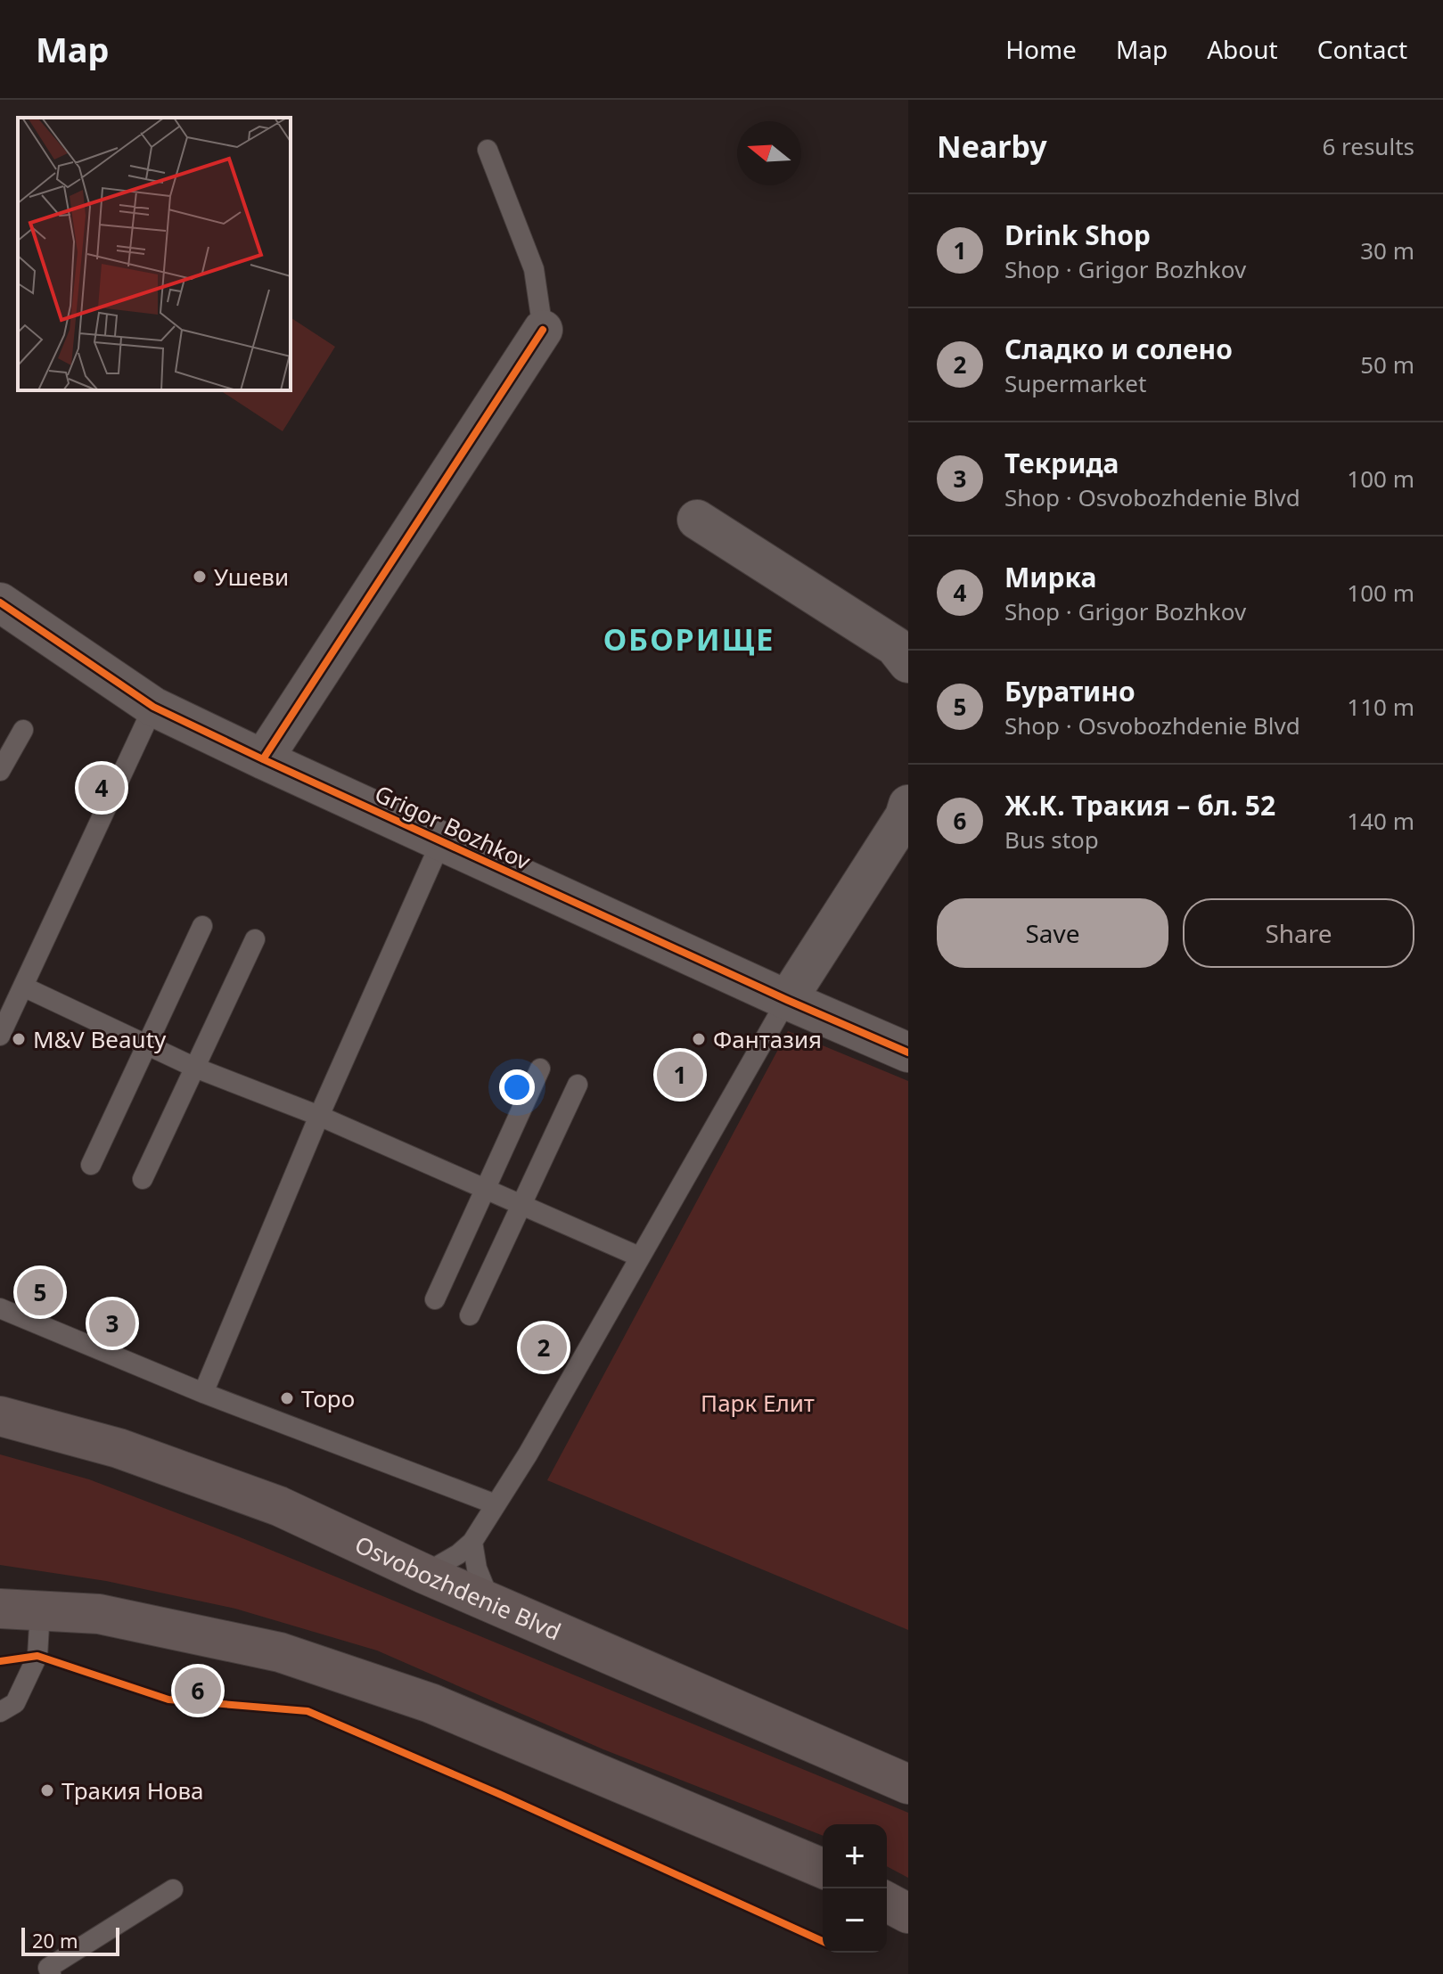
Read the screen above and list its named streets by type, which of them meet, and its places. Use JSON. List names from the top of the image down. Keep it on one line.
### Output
{"streets":{"main road":["Osvobozhdenie Blvd"],"street":["Grigor Bozhkov"]},"districts":["ОБОРИЩЕ"],"parks":["Парк Елит"],"places":["Ушеви","M&V Beauty","Фантазия","Торо","Тракия Нова"],"scale_bar":"20 m","north":"left","page":{"header":"Map","nav":["Home","Map","About","Contact"],"heading":["Nearby","6 results"],"list":[{"mark":"1","name":"Drink Shop","note":"Shop · Grigor Bozhkov","value":"30 m"},{"mark":"2","name":"Сладко и солено","note":"Supermarket","value":"50 m"},{"mark":"3","name":"Текрида","note":"Shop · Osvobozhdenie Blvd","value":"100 m"},{"mark":"4","name":"Мирка","note":"Shop · Grigor Bozhkov","value":"100 m"},{"mark":"5","name":"Буратино","note":"Shop · Osvobozhdenie Blvd","value":"110 m"},{"mark":"6","name":"Ж.К. Тракия – бл. 52","note":"Bus stop","value":"140 m"}],"pins":["4","1","5","3","2","6"],"buttons":["Save","Share"],"map_buttons":["+","−"],"scale":"20 m"}}
